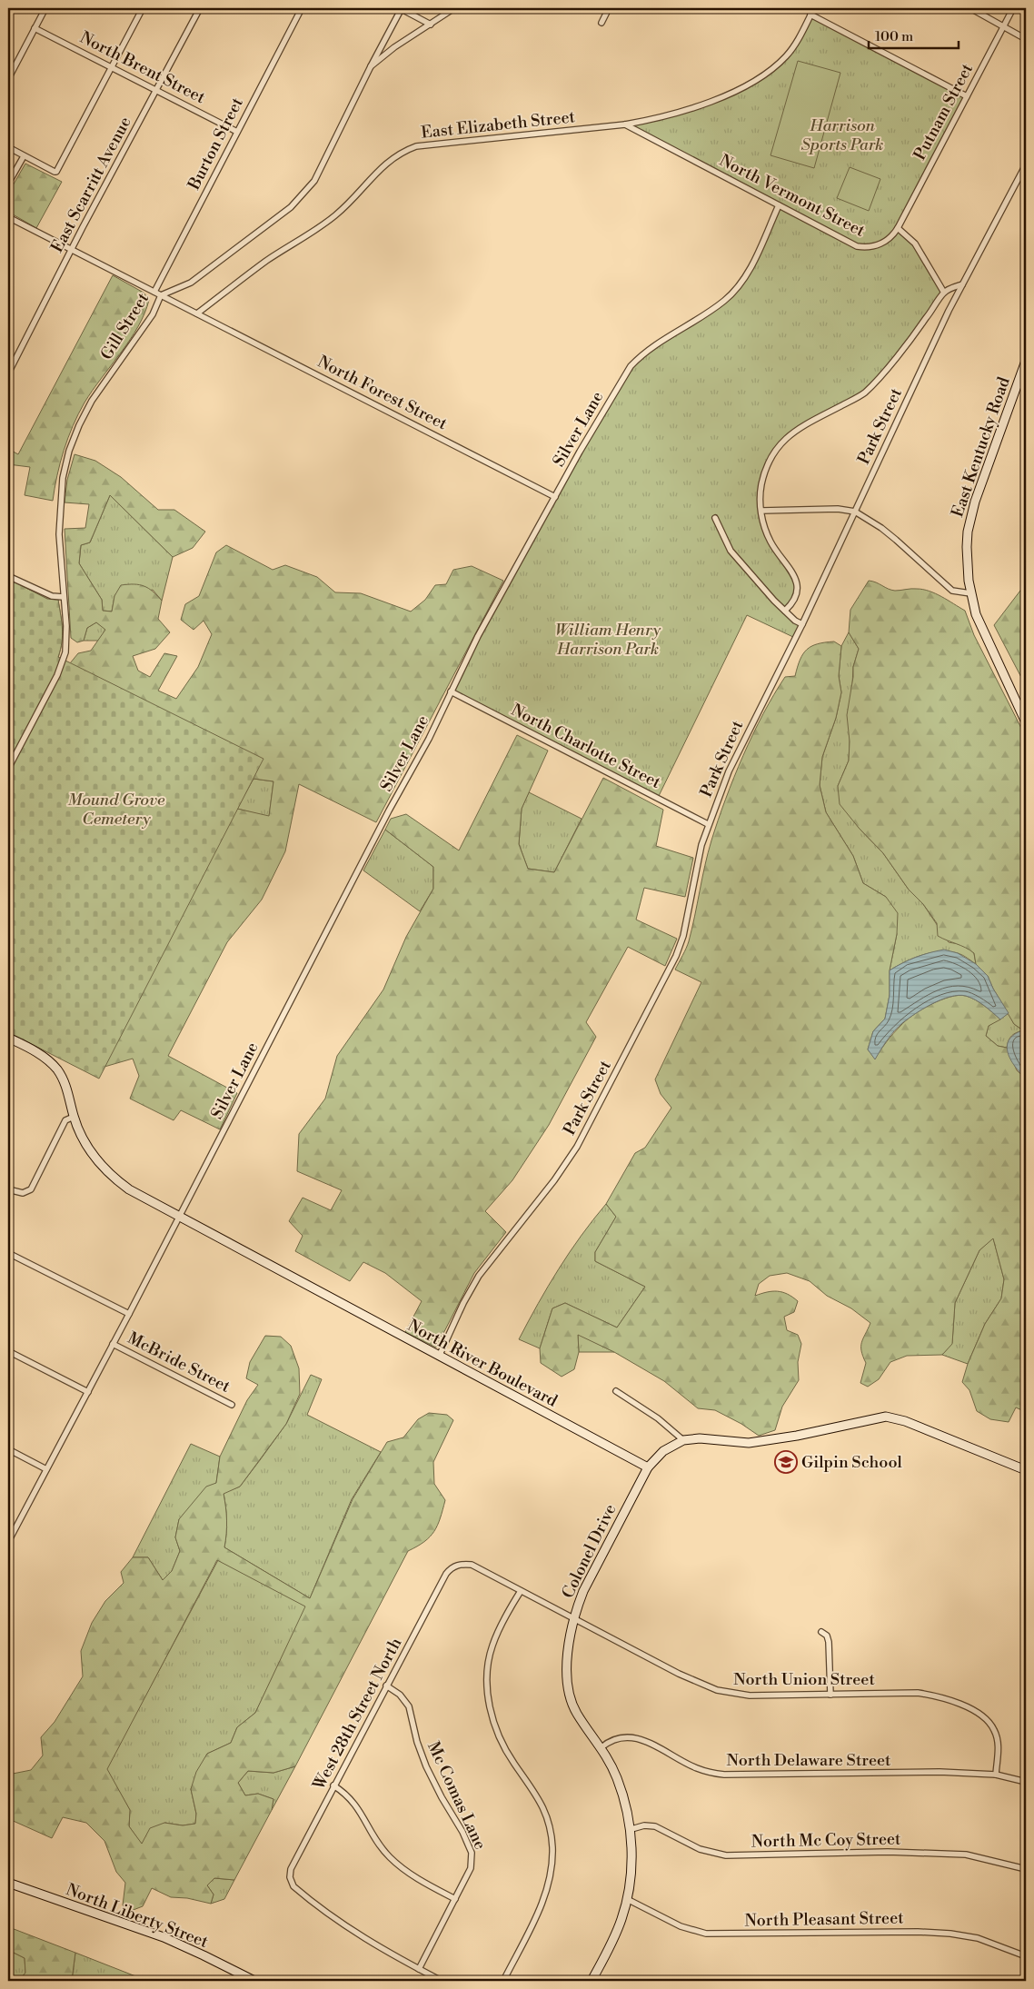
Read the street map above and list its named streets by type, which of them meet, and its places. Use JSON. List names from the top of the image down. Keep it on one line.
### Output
{"streets":{"main road":["East Kentucky Road","North River Boulevard","Colonel Drive","North Liberty Street"],"street":["North Brent Street","Putnam Street","East Elizabeth Street","Burton Street","East Scarritt Avenue","North Vermont Street","Gill Street","North Forest Street","Park Street","Silver Lane","North Charlotte Street","McBride Street","North Union Street","West 28th Street North","North Delaware Street","Mc Comas Lane","North Mc Coy Street","North Pleasant Street"]},"crossings":[["North Brent Street","Burton Street"],["North Brent Street","East Scarritt Avenue"],["Putnam Street","North Vermont Street"],["East Elizabeth Street","North Vermont Street"],["East Elizabeth Street","North Forest Street"],["Burton Street","North Forest Street"],["North Vermont Street","Silver Lane"],["Gill Street","North Forest Street"],["North Forest Street","Silver Lane"],["Park Street","North Charlotte Street"],["Park Street","North River Boulevard"],["Silver Lane","North Charlotte Street"],["Silver Lane","McBride Street"],["Silver Lane","North River Boulevard"],["North River Boulevard","Colonel Drive"],["Colonel Drive","North Union Street"],["Colonel Drive","North Delaware Street"],["Colonel Drive","North Mc Coy Street"],["Colonel Drive","North Pleasant Street"],["North Union Street","West 28th Street North"],["North Union Street","North Delaware Street"],["West 28th Street North","Mc Comas Lane"]],"parks":["Harrison Sports Park","William Henry Harrison Park","Mound Grove Cemetery"],"places":{"school or university":["Gilpin School"]},"scale_bar":"100 m"}
